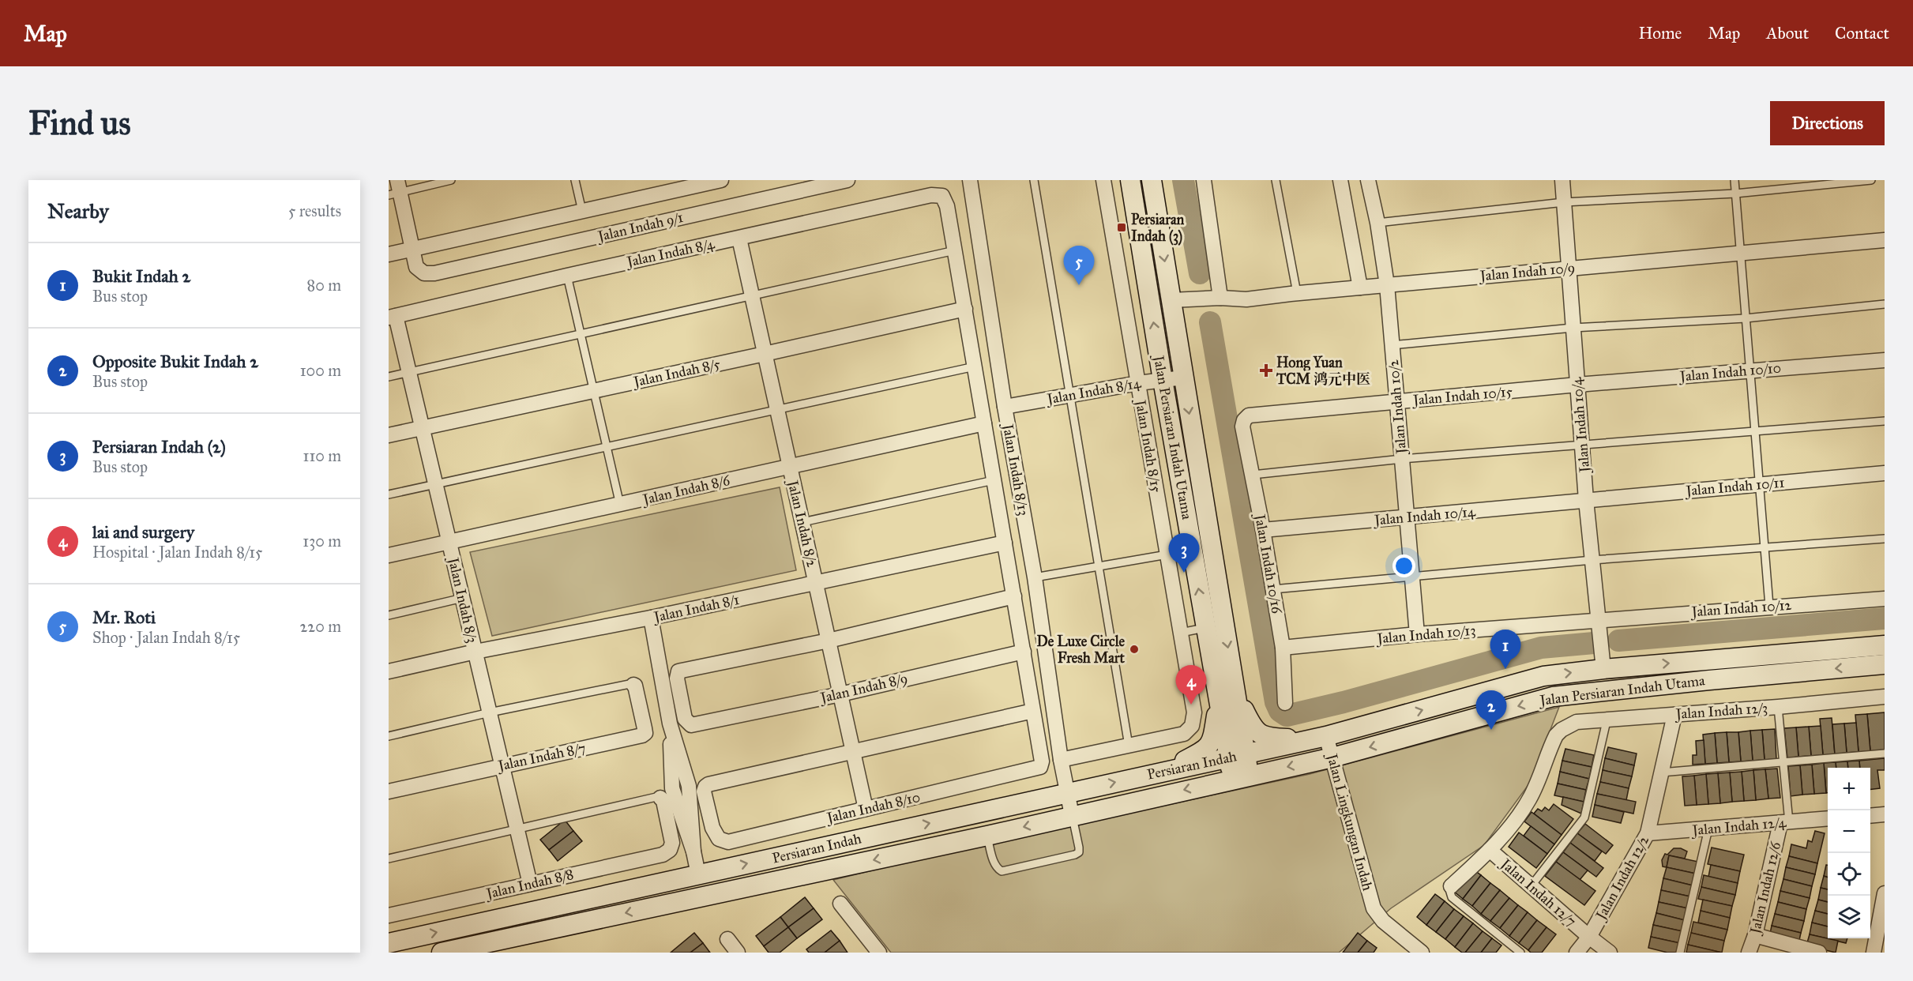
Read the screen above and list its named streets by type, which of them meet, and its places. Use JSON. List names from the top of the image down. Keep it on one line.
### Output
{"streets":{"main road":["Jalan Persiaran Indah Utama","Persiaran Indah"],"street":["Jalan Indah 9/1","Jalan Indah 8/4","Jalan Indah 10/9","Jalan Indah 10/10","Jalan Indah 8/5","Jalan Indah 8/14","Jalan Indah 10/15","Jalan Indah 10/2","Jalan Indah 10/4","Jalan Indah 8/15","Jalan Indah 8/13","Jalan Indah 10/11","Jalan Indah 8/6","Jalan Indah 10/14","Jalan Indah 8/2","Jalan Indah 10/16","Jalan Indah 8/3","Jalan Indah 8/1","Jalan Indah 10/12","Jalan Indah 10/13","Jalan Indah 8/9","Jalan Indah 12/3","Jalan Indah 8/7","Jalan Indah 8/10","Jalan Lingkungan Indah","Jalan Indah 12/4","Jalan Indah 12/2","Jalan Indah 8/8","Jalan Indah 12/6","Jalan Indah 12/7"]},"crossings":[["Jalan Indah 8/4","Jalan Indah 8/2"],["Jalan Indah 8/4","Jalan Indah 8/3"],["Jalan Indah 10/9","Jalan Indah 10/2"],["Jalan Indah 10/9","Jalan Indah 10/4"],["Jalan Indah 10/9","Jalan Persiaran Indah Utama"],["Jalan Indah 10/10","Jalan Indah 10/15"],["Jalan Indah 10/10","Jalan Indah 10/4"],["Jalan Indah 8/5","Jalan Indah 8/2"],["Jalan Indah 8/5","Jalan Indah 8/3"],["Jalan Indah 8/14","Jalan Persiaran Indah Utama"],["Jalan Indah 8/14","Jalan Indah 8/15"],["Jalan Indah 8/14","Jalan Indah 8/13"],["Jalan Indah 10/15","Jalan Indah 10/2"],["Jalan Indah 10/15","Jalan Indah 10/4"],["Jalan Indah 10/15","Jalan Indah 10/16"],["Jalan Indah 10/2","Jalan Indah 10/14"],["Jalan Indah 10/2","Jalan Indah 10/13"],["Jalan Indah 10/4","Jalan Persiaran Indah Utama"],["Jalan Indah 10/4","Jalan Indah 10/11"],["Jalan Indah 10/4","Jalan Indah 10/14"],["Jalan Indah 10/4","Jalan Indah 10/12"],["Jalan Indah 10/4","Jalan Indah 10/13"],["Jalan Persiaran Indah Utama","Persiaran Indah"],["Jalan Persiaran Indah Utama","Jalan Lingkungan Indah"],["Jalan Indah 8/13","Persiaran Indah"],["Jalan Indah 10/11","Jalan Indah 10/14"],["Jalan Indah 8/6","Jalan Indah 8/2"],["Jalan Indah 8/6","Jalan Indah 8/3"],["Jalan Indah 10/14","Jalan Indah 10/16"],["Jalan Indah 8/2","Jalan Indah 8/1"],["Jalan Indah 8/2","Jalan Indah 8/9"],["Jalan Indah 8/2","Jalan Indah 8/10"],["Jalan Indah 10/16","Jalan Indah 10/13"],["Jalan Indah 8/3","Jalan Indah 8/1"],["Jalan Indah 8/3","Jalan Indah 8/7"],["Jalan Indah 8/3","Jalan Indah 8/8"],["Jalan Indah 10/12","Jalan Indah 10/13"],["Jalan Indah 12/3","Jalan Indah 12/2"],["Jalan Indah 12/3","Jalan Indah 12/7"],["Jalan Indah 12/4","Jalan Indah 12/2"],["Jalan Indah 12/4","Jalan Indah 12/6"],["Jalan Indah 12/2","Jalan Indah 12/7"]],"places":{"transit":["Persiaran Indah (3)"],"health":["Hong Yuan TCM 鸿元中医"],"other":["De Luxe Circle Fresh Mart"]},"page":{"header":"Map","nav":["Home","Map","About","Contact"],"buttons":"Directions","title":"Find us","heading":["Nearby","5 results"],"list":[{"mark":"1","name":"Bukit Indah 2","note":"Bus stop","value":"80 m"},{"mark":"2","name":"Opposite Bukit Indah 2","note":"Bus stop","value":"100 m"},{"mark":"3","name":"Persiaran Indah (2)","note":"Bus stop","value":"110 m"},{"mark":"4","name":"lai and surgery","note":"Hospital · Jalan Indah 8/15","value":"130 m"},{"mark":"5","name":"Mr. Roti","note":"Shop · Jalan Indah 8/15","value":"220 m"}],"pins":["5","3","1","4","2"],"map_buttons":["+","−"]}}
